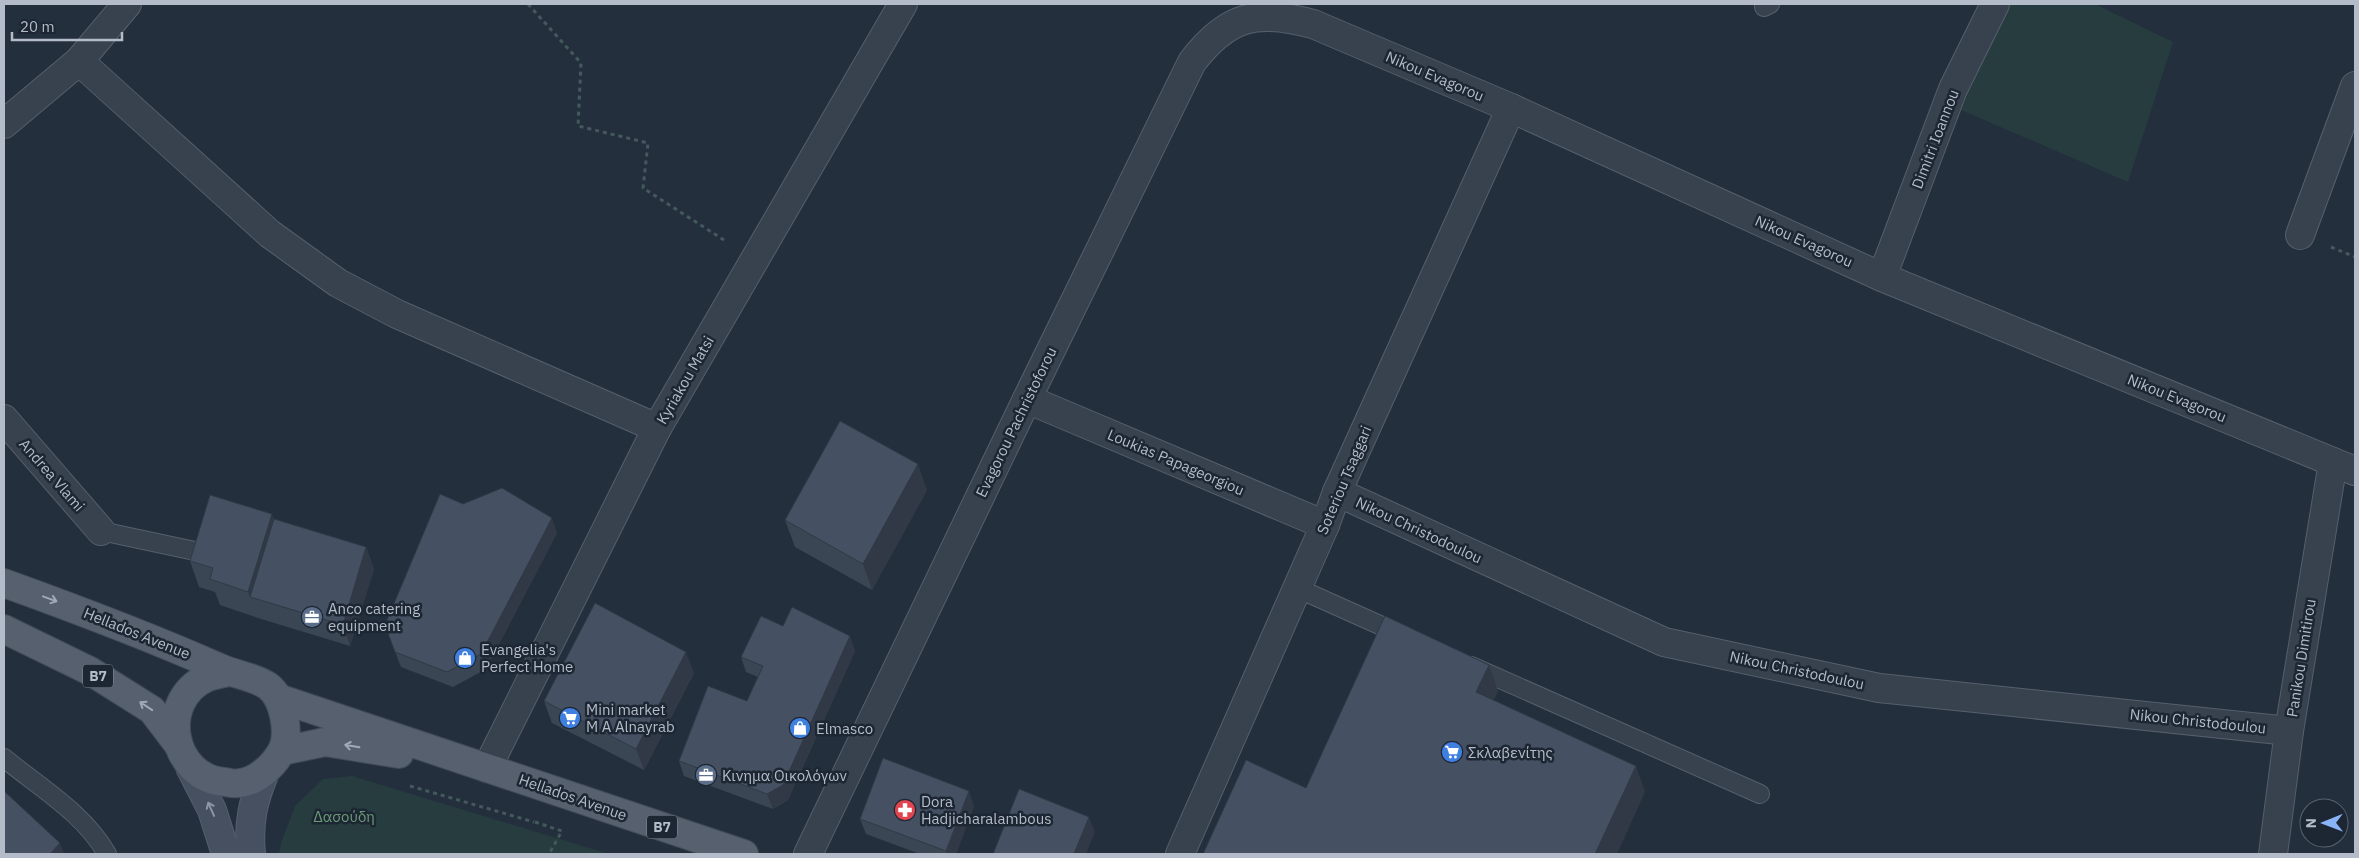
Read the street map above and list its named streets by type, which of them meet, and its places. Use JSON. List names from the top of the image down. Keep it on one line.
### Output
{"streets":{"main road":["Hellados Avenue","B7"],"street":["Nikou Evagorou","Dimitri Ioannou","Kyriakou Matsi","Evagorou Pachristoforou","Loukias Papageorgiou","Andrea Vlami","Soteriou Tsaggari","Nikou Christodoulou","Panikou Dimitirou"]},"crossings":[["Nikou Evagorou","Dimitri Ioannou"],["Nikou Evagorou","Evagorou Pachristoforou"],["Nikou Evagorou","Soteriou Tsaggari"],["Nikou Evagorou","Panikou Dimitirou"],["Kyriakou Matsi","Hellados Avenue"],["Evagorou Pachristoforou","Loukias Papageorgiou"],["Loukias Papageorgiou","Soteriou Tsaggari"],["Soteriou Tsaggari","Nikou Christodoulou"],["Nikou Christodoulou","Panikou Dimitirou"],["Hellados Avenue","B7"]],"parks":["Δασούδη"],"places":{"office":["Anco catering equipment","Κινημα Οικολόγων"],"shop":["Evangelia's Perfect Home","Elmasco"],"supermarket":["Mini market M A Alnayrab","Σκλαβενίτης"],"pharmacy":["Dora Hadjicharalambous"]},"scale_bar":"20 m","north":"left"}
